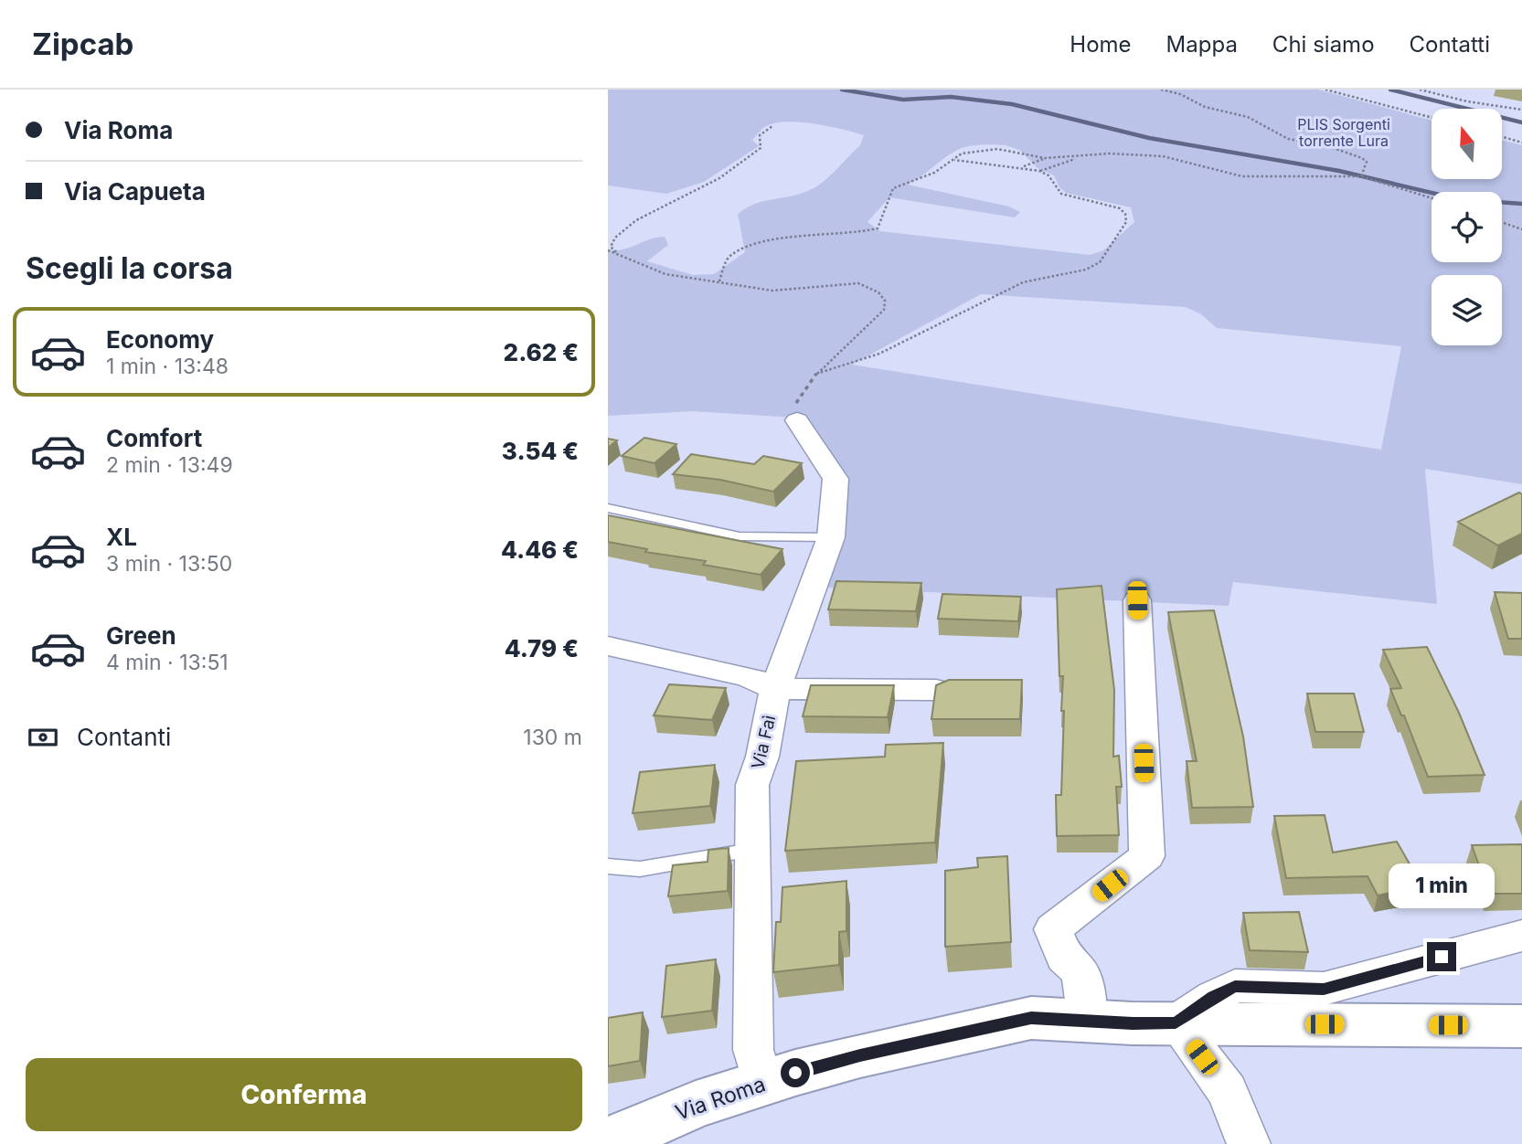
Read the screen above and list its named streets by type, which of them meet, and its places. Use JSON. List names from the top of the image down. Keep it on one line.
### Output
{"streets":{"street":["Via Faì","Via Roma"]},"crossings":[["Via Faì","Via Roma"]],"parks":["PLIS Sorgenti torrente Lura"],"north":"top","page":{"header":"Zipcab","nav":["Home","Mappa","Chi siamo","Contatti"],"banner":["Via Roma","Via Capueta"],"heading":"Scegli la corsa","list":[{"name":"Economy","note":"1 min · 13:48","value":"2.62 €"},{"name":"Comfort","note":"2 min · 13:49","value":"3.54 €"},{"name":"XL","note":"3 min · 13:50","value":"4.46 €"},{"name":"Green","note":"4 min · 13:51","value":"4.79 €"}],"pay":["Contanti","130 m"],"bubble":"1 min","buttons":"Conferma"}}
